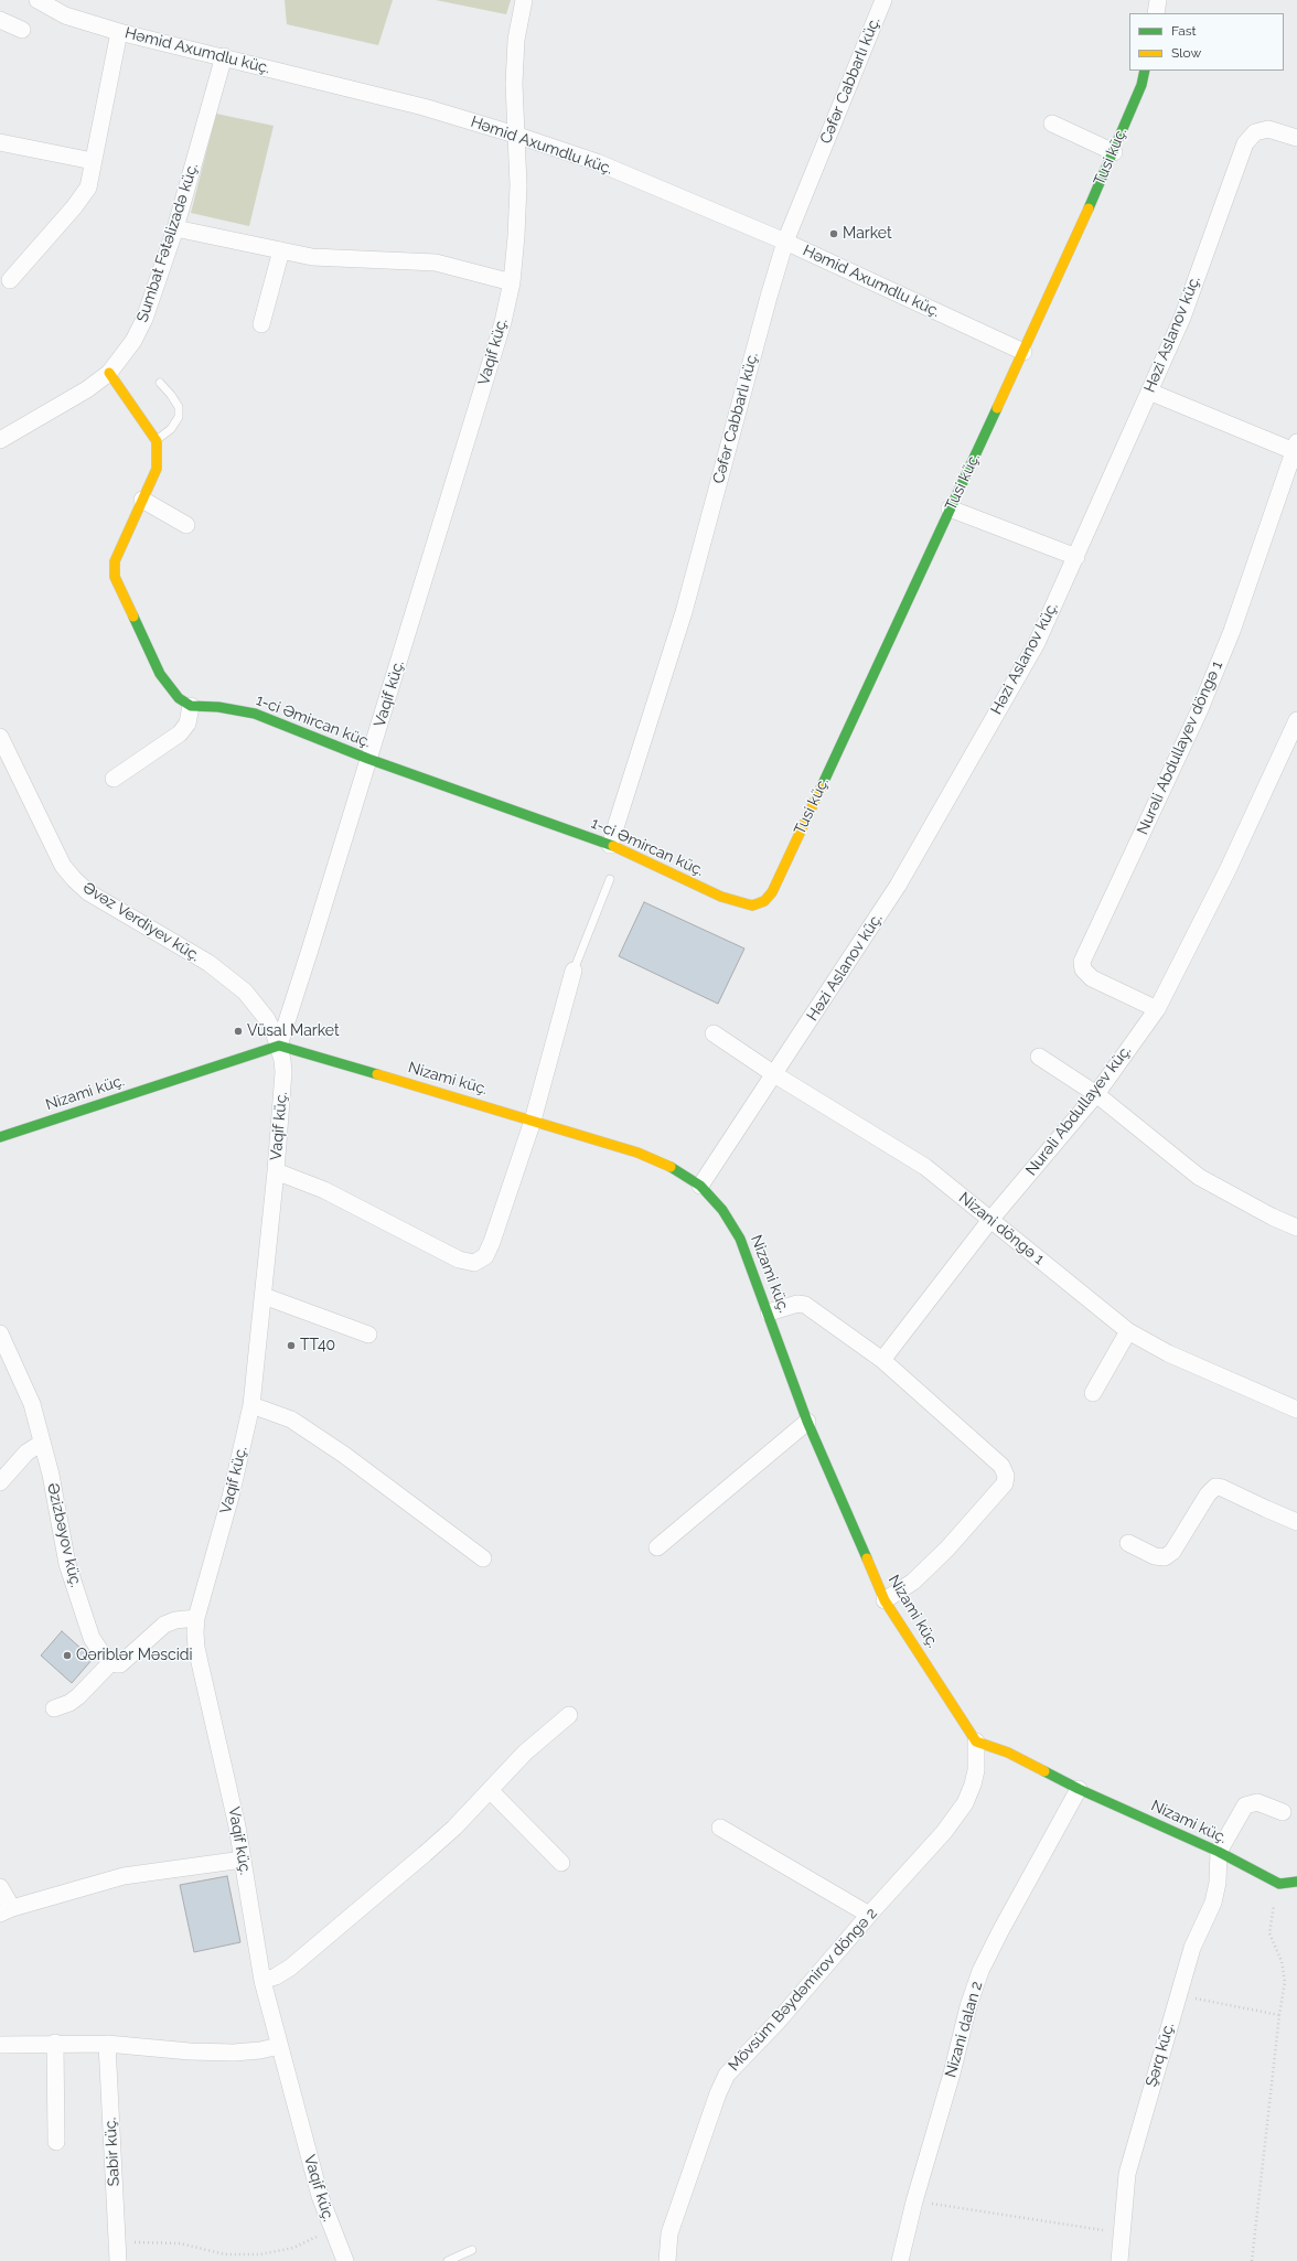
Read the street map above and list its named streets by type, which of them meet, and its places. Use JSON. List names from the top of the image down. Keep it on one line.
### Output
{"streets":{"street":["Həmid Axumdlu küç.","Cəfər Cabbarlı küç.","Tusi küç.","Sumbat Fətəlizadə küç.","Həzi Aslanov küç.","Vaqif küç.","1-ci Əmircan küç.","Nurəli Abdullayev döngə 1","Əvəz Verdiyev küç.","Nizami küç.","Nurəli Abdullayev küç.","Nizani döngə 1","Əzizbəyov küç.","Mövsüm Bəydəmirov döngə 2","Nizani dalan 2","Şərq küç.","Sabir küç."]},"crossings":[["Həmid Axumdlu küç.","Cəfər Cabbarlı küç."],["Həmid Axumdlu küç.","Tusi küç."],["Həmid Axumdlu küç.","Sumbat Fətəlizadə küç."],["Həmid Axumdlu küç.","Vaqif küç."],["Cəfər Cabbarlı küç.","1-ci Əmircan küç."],["Tusi küç.","1-ci Əmircan küç."],["Həzi Aslanov küç.","Nizami küç."],["Həzi Aslanov küç.","Nizani döngə 1"],["Vaqif küç.","1-ci Əmircan küç."],["Vaqif küç.","Əvəz Verdiyev küç."],["Vaqif küç.","Nizami küç."],["Nurəli Abdullayev döngə 1","Nurəli Abdullayev küç."],["Əvəz Verdiyev küç.","Nizami küç."],["Nizami küç.","Mövsüm Bəydəmirov döngə 2"],["Nizami küç.","Nizani dalan 2"],["Nizami küç.","Şərq küç."],["Nurəli Abdullayev küç.","Nizani döngə 1"]],"places":["Market","Vüsal Market","TT40","Qəriblər Məscidi"],"legend":["Fast","Slow"]}
